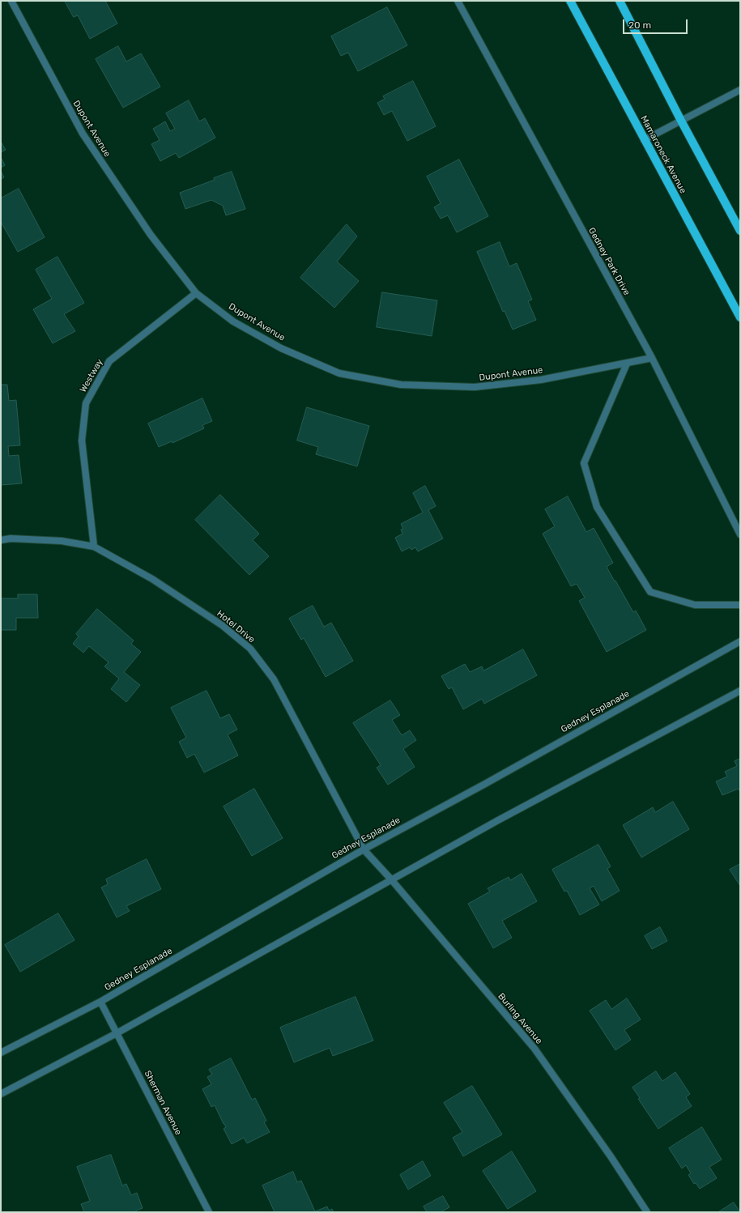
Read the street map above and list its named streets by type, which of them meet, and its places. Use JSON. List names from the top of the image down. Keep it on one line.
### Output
{"streets":{"main road":["Mamaroneck Avenue"],"street":["Dupont Avenue","Gedney Park Drive","Westway","Hotel Drive","Gedney Esplanade","Burling Avenue","Sherman Avenue"]},"crossings":[["Dupont Avenue","Gedney Park Drive"],["Dupont Avenue","Westway"],["Westway","Hotel Drive"],["Hotel Drive","Gedney Esplanade"],["Hotel Drive","Burling Avenue"],["Gedney Esplanade","Burling Avenue"],["Gedney Esplanade","Sherman Avenue"]],"scale_bar":"20 m"}
